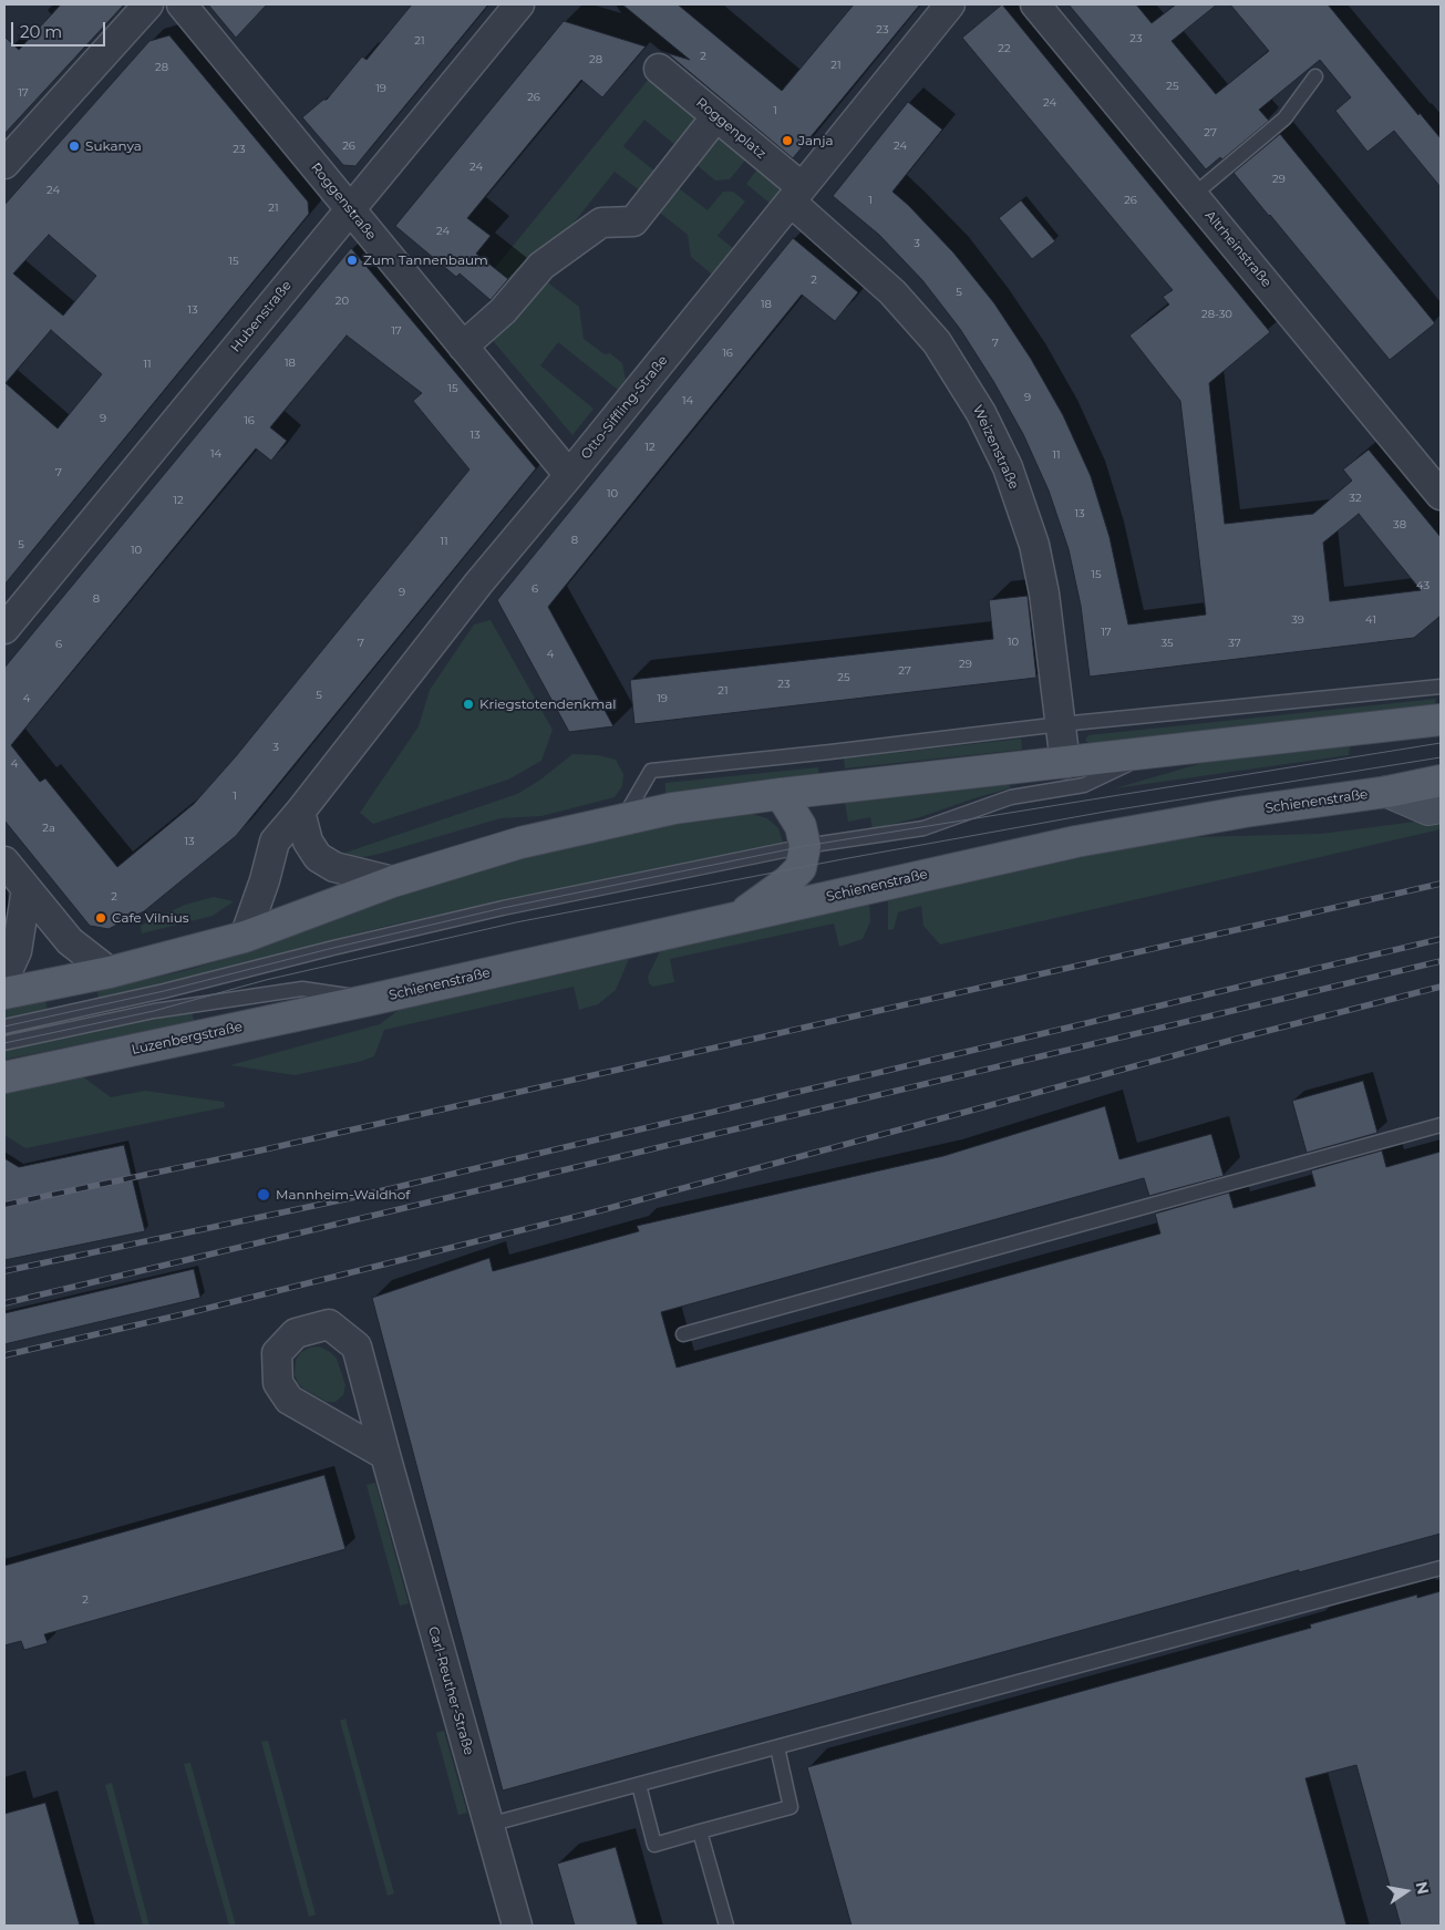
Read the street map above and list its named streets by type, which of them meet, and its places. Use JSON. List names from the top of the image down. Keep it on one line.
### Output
{"streets":{"main road":["Schienenstraße","Luzenbergstraße"],"street":["Roggenplatz","Roggenstraße","Altrheinstraße","Hubenstraße","Otto-Siffling-Straße","Weizenstraße","Carl-Reuther-Straße"]},"crossings":[["Roggenplatz","Otto-Siffling-Straße"],["Roggenplatz","Weizenstraße"],["Roggenstraße","Hubenstraße"],["Roggenstraße","Otto-Siffling-Straße"],["Otto-Siffling-Straße","Weizenstraße"],["Schienenstraße","Luzenbergstraße"]],"places":["Janja","Sukanya","Zum Tannenbaum","Kriegstotendenkmal","Cafe Vilnius","Mannheim-Waldhof"],"house_numbers":["23","23","21","22","2","28","21","28","25","19","17","26","24","1","27","26","24","23","24","29","24","1","26","21","24","3","15","2","5","20","18","13","28-30","17","7","16","18","11","15","9","14","9","16","13","12","14","11","7","10","32","12","13","38","8","11","5","10","15","43","6","9","8","39","41","17","10","7","35","37","6","4","29","27","25","23","21","5","4","19","3","4","1","2a","13","2","2"],"scale_bar":"20 m","north":"right"}
